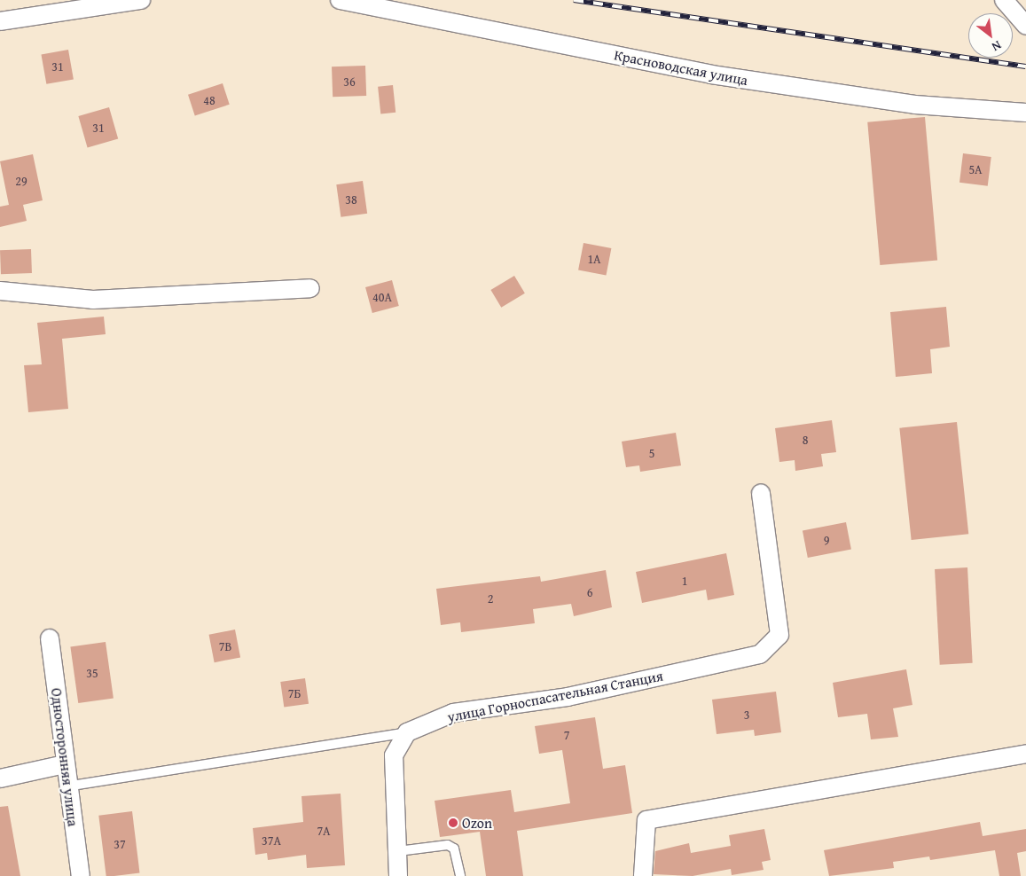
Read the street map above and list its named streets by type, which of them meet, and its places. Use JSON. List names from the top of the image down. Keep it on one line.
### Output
{"streets":{"street":["Красноводская улица","улица Горноспасательная Станция","Односторонняя улица"]},"places":["Ozon"],"house_numbers":["31","36","48","31","5А","29","38","1А","40А","8","5","9","1","6","2","7В","35","7Б","3","7","7А","37А","37"],"north":"bottom right"}
